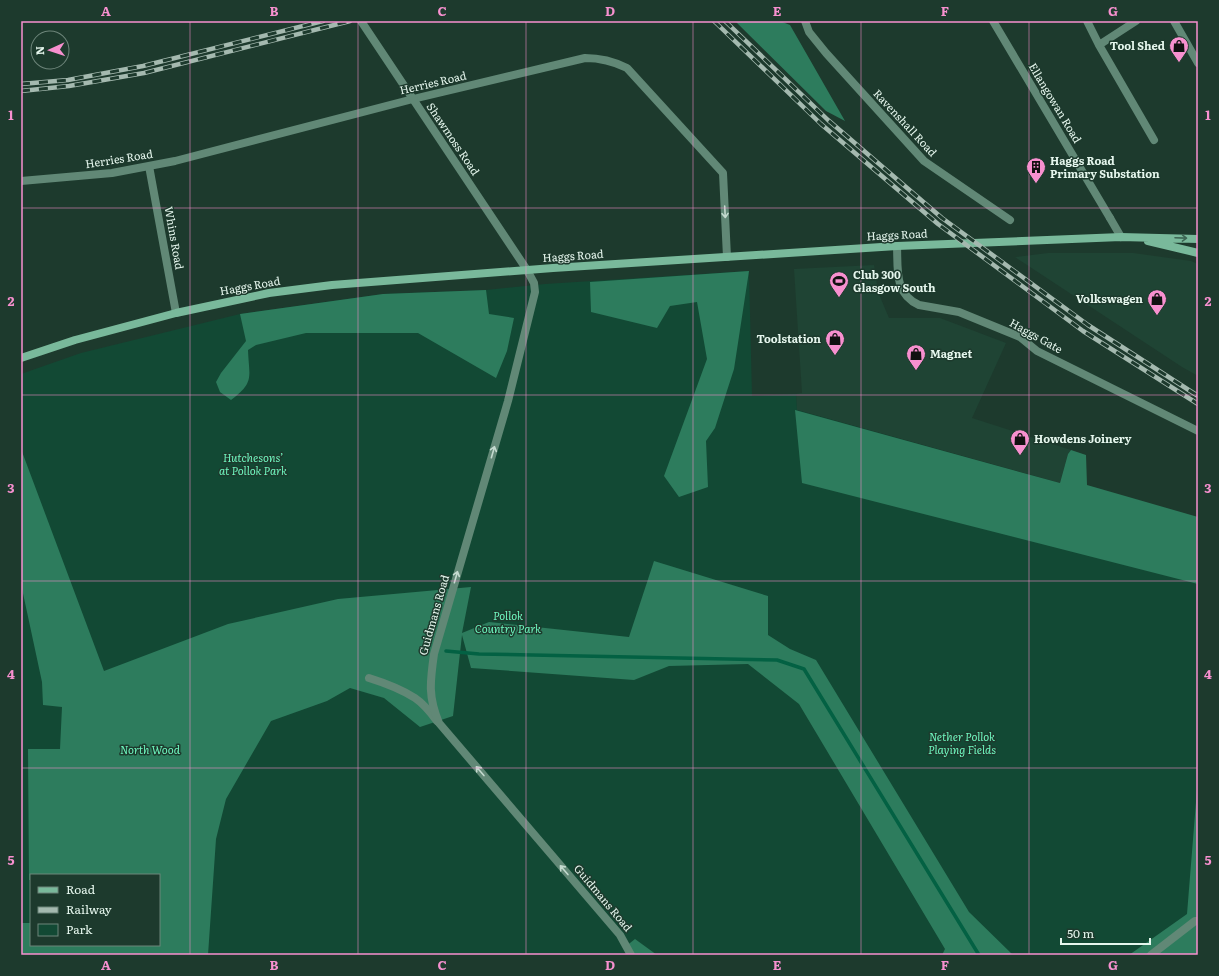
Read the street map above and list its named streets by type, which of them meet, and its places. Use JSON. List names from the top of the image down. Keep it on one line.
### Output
{"streets":{"main road":["Haggs Road"],"street":["Herries Road","Ellangowan Road","Ravenshall Road","Shawmoss Road","Whins Road","Haggs Gate","Guidmans Road"]},"crossings":[["Herries Road","Shawmoss Road"],["Herries Road","Haggs Road"],["Herries Road","Whins Road"],["Ellangowan Road","Haggs Road"],["Shawmoss Road","Haggs Road"],["Shawmoss Road","Guidmans Road"],["Haggs Road","Whins Road"],["Haggs Road","Haggs Gate"],["Haggs Road","Guidmans Road"]],"one_way":["Guidmans Road"],"parks":["Hutchesons’ at Pollok Park","Pollok Country Park","Nether Pollok Playing Fields","North Wood"],"places":{"shop":["Tool Shed","Volkswagen","Toolstation","Magnet","Howdens Joinery"],"building":["Haggs Road Primary Substation"],"sports":["Club 300 Glasgow South"]},"legend":["Road","Railway","Park"],"scale_bar":"50 m","north":"left","grid":{"columns":["A","B","C","D","E","F","G"],"rows":["1","2","3","4","5"]}}
